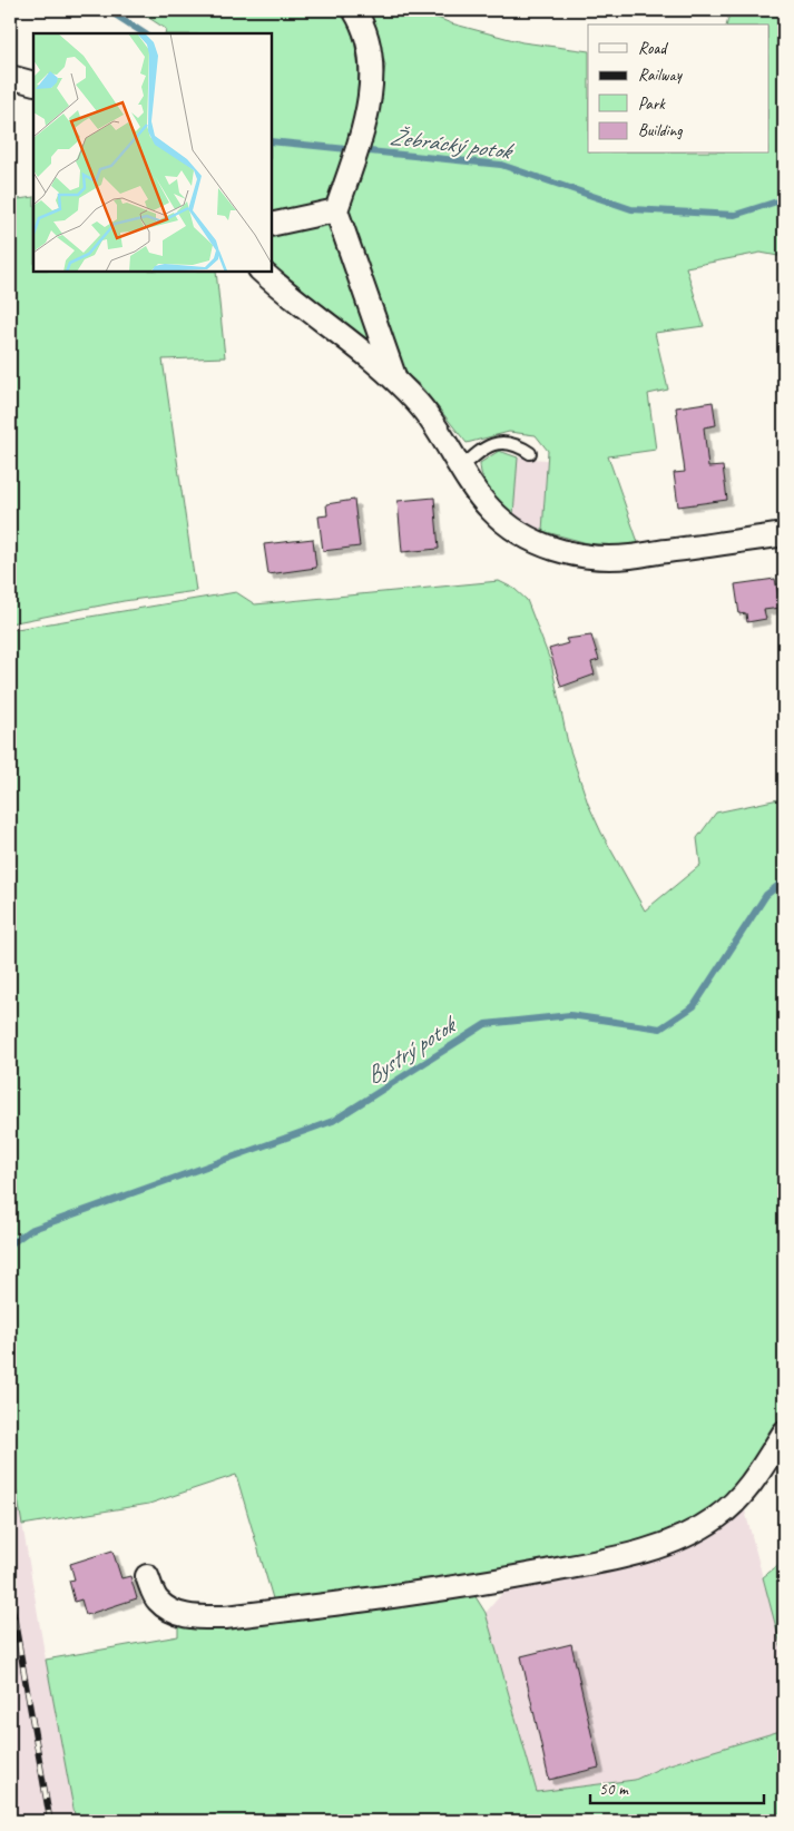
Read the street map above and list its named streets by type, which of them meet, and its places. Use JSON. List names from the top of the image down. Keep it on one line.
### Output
{"water":["Žebrácký potok","Bystrý potok"],"legend":["Road","Railway","Park","Building"],"scale_bar":"50 m"}
